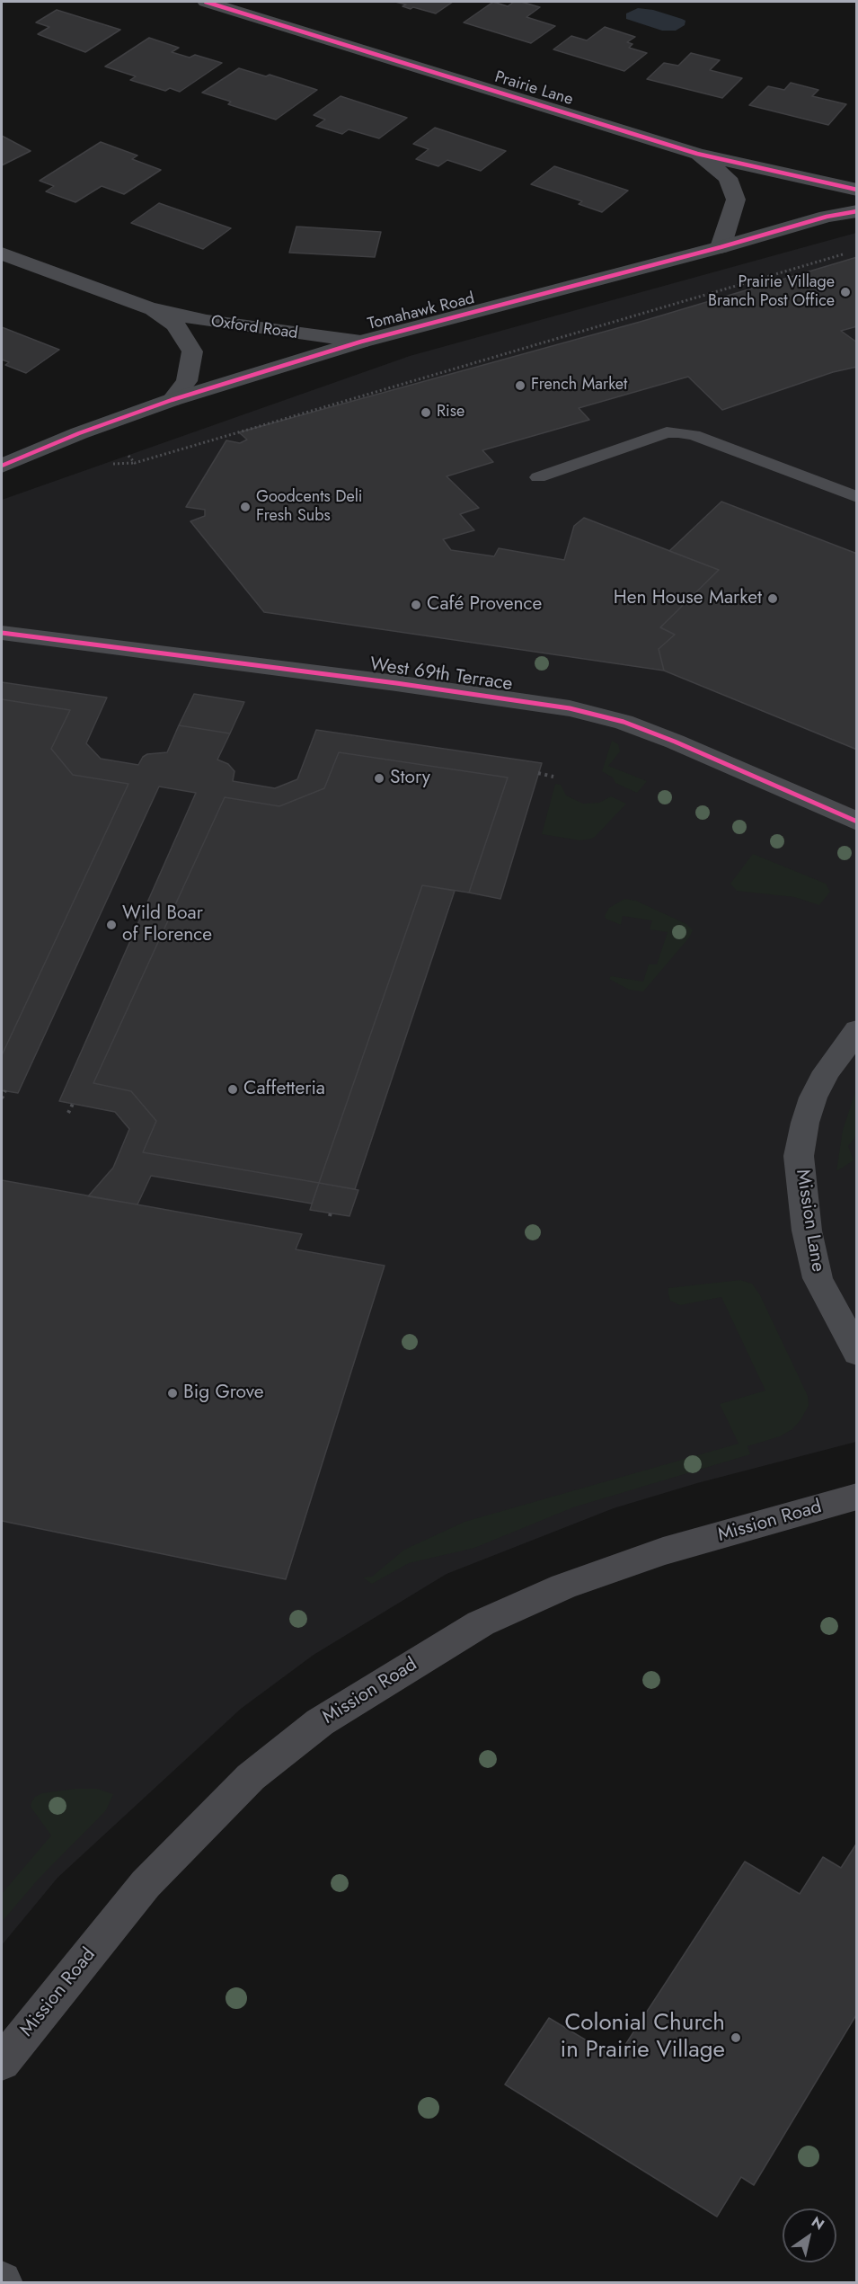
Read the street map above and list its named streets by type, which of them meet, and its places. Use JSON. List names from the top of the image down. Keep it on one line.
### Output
{"streets":{"main road":["Mission Road"],"street":["Prairie Lane","Tomahawk Road","Oxford Road","West 69th Terrace","Mission Lane"]},"crossings":[["Prairie Lane","Tomahawk Road"],["Tomahawk Road","Oxford Road"]],"places":["Prairie Village Branch Post Office","French Market","Rise","Goodcents Deli Fresh Subs","Hen House Market","Café Provence","Story","Wild Boar of Florence","Caffetteria","Big Grove","Colonial Church in Prairie Village"],"north":"top right"}
